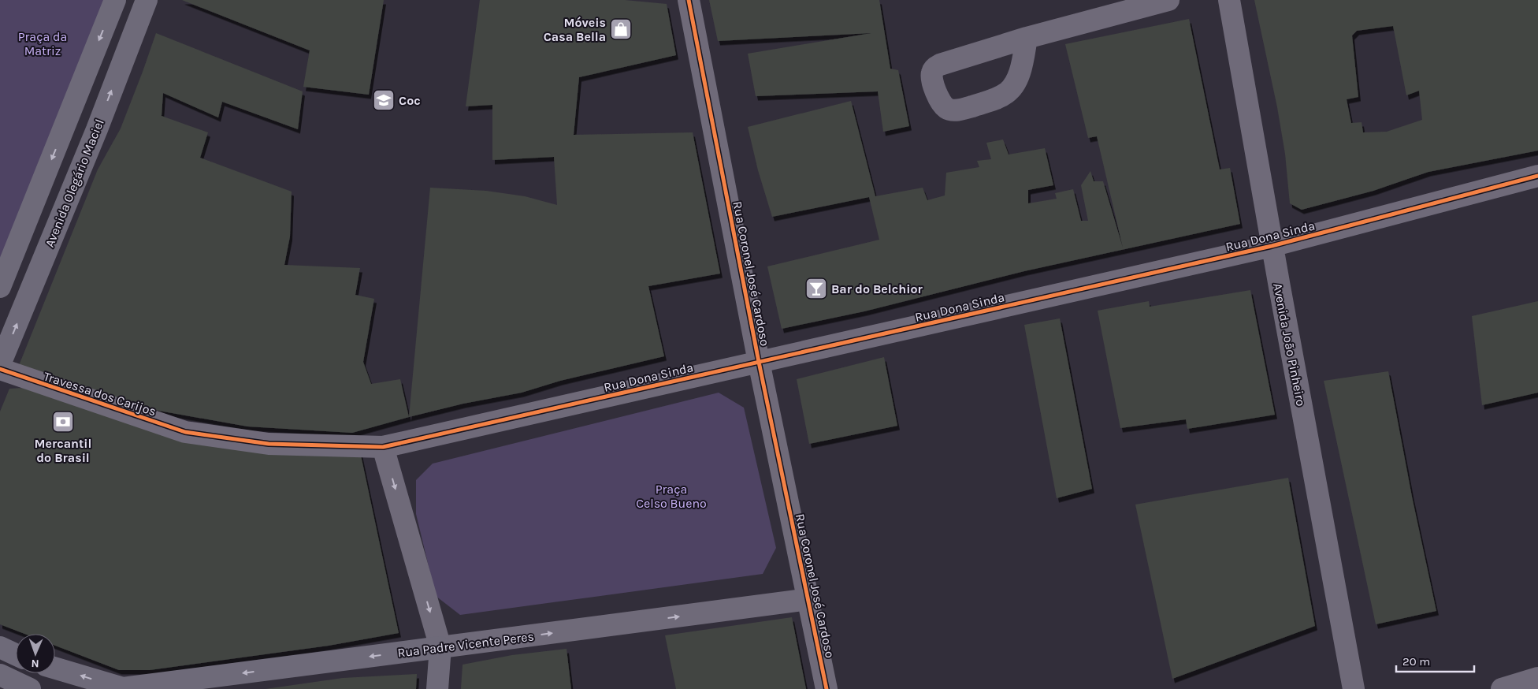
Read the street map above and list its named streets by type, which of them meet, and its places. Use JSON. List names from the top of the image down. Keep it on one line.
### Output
{"streets":{"main road":["Avenida Olegário Maciel","Rua Padre Vicente Peres"],"street":["Rua Dona Sinda","Rua Coronel José Cardoso","Avenida João Pinheiro","Travessa dos Carijos"]},"crossings":[["Rua Dona Sinda","Rua Coronel José Cardoso"],["Rua Dona Sinda","Avenida João Pinheiro"],["Rua Dona Sinda","Travessa dos Carijos"],["Rua Coronel José Cardoso","Rua Padre Vicente Peres"]],"parks":["Praça da Matriz","Praça Celso Bueno"],"places":{"shop":["Móveis Casa Bella"],"school or university":["Coc"],"bar":["Bar do Belchior"],"bank":["Mercantil do Brasil"]},"scale_bar":"20 m","north":"bottom"}
